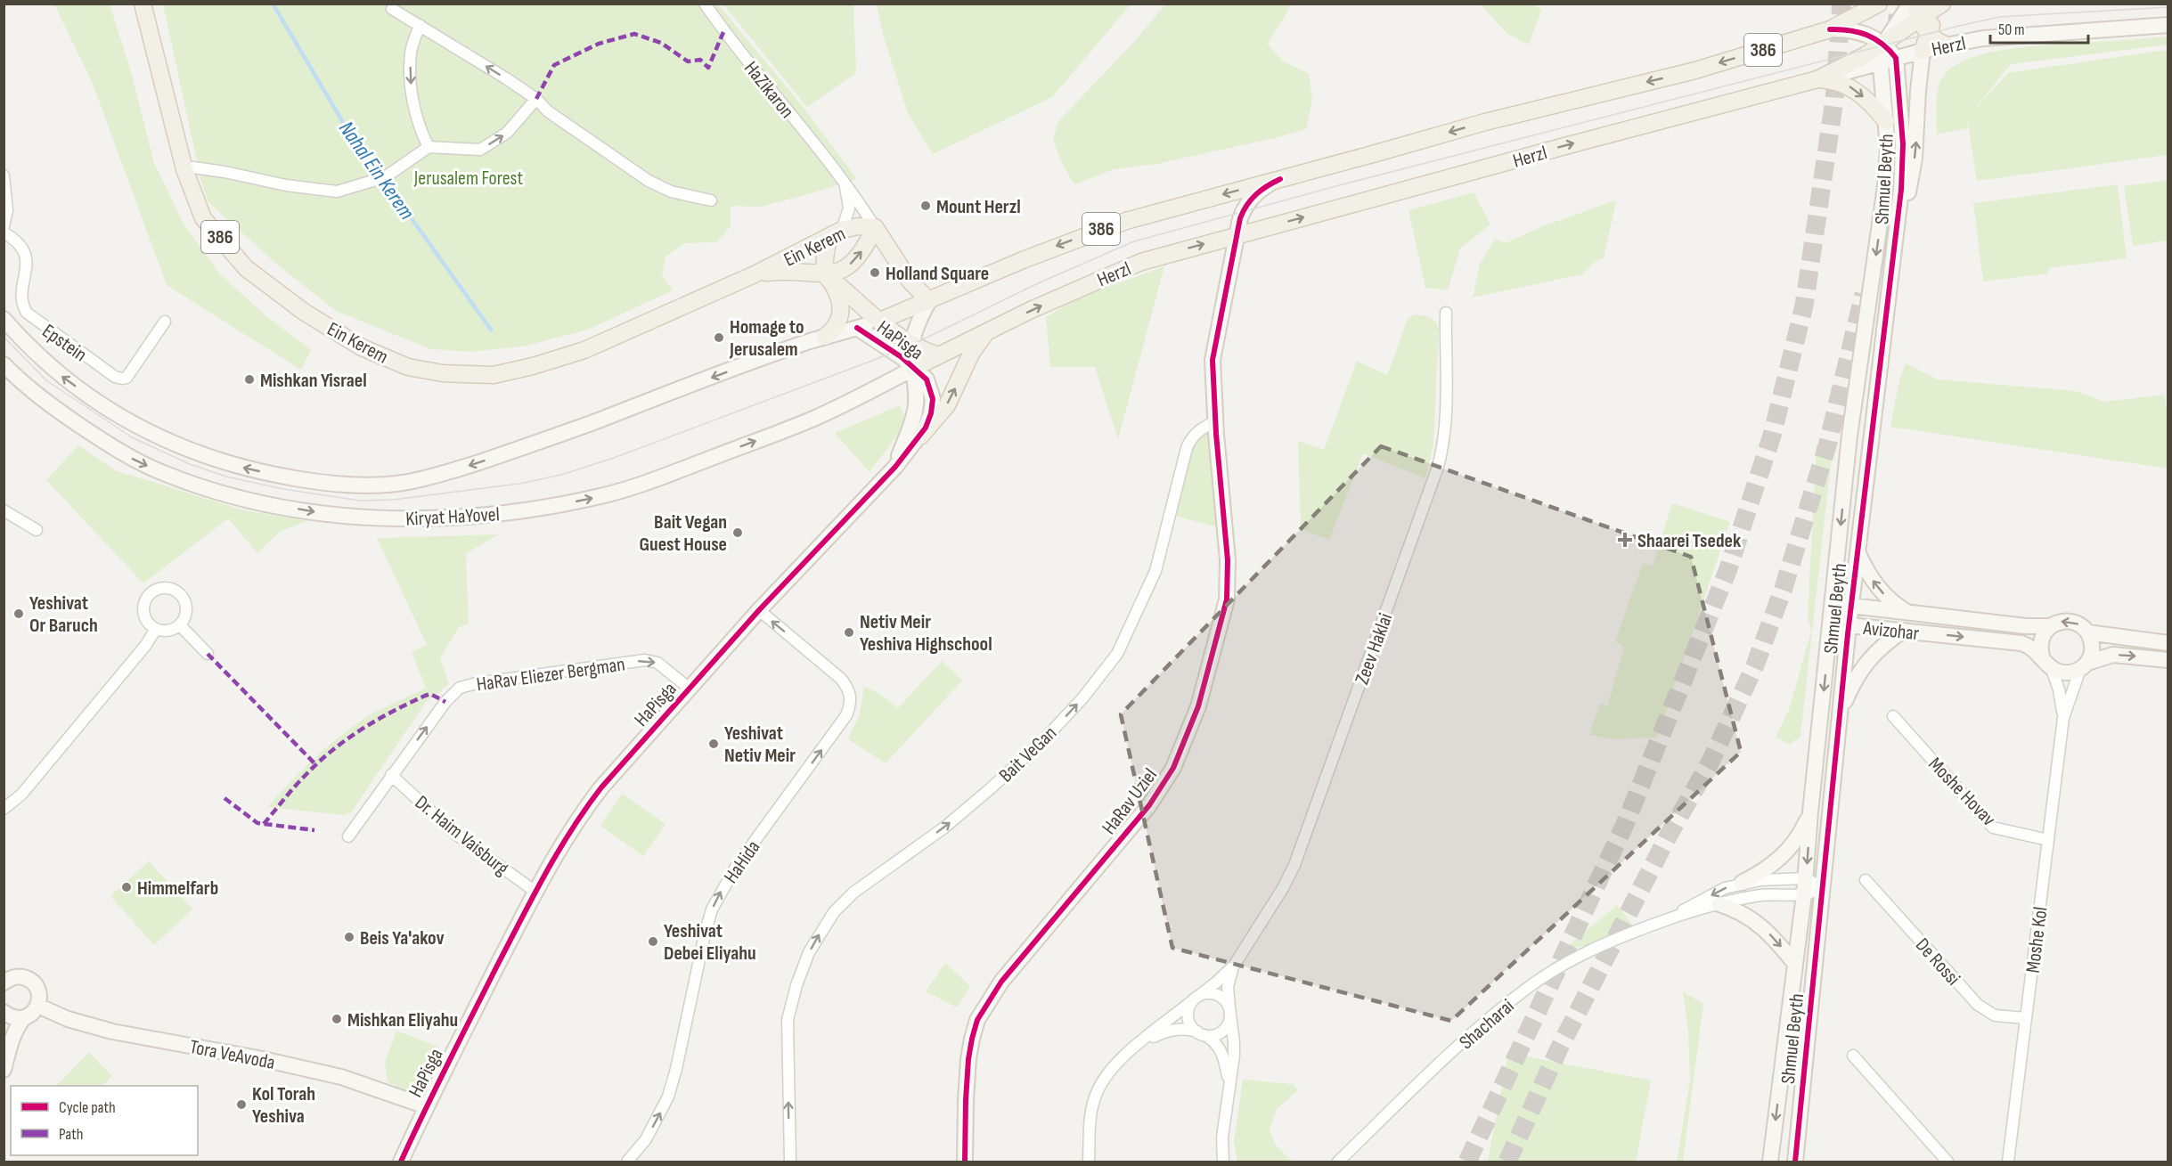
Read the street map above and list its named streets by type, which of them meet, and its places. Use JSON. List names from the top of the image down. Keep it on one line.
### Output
{"streets":{"main road":["Herzl","386","HaZikaron","Ein Kerem"],"street":["Shmuel Beyth","HaPisga","Epstein","Kiryat HaYovel","Avizohar","Zeev Haklai","HaRav Eliezer Bergman","Bait VeGan","Moshe Hovav","HaRav Uziel","Dr. Haim Vaisburg","HaHida","Moshe Kol","De Rossi","Shacharai","Tora VeAvoda"]},"crossings":[["Herzl","386"],["Herzl","Shmuel Beyth"],["Herzl","Ein Kerem"],["Herzl","HaPisga"],["Herzl","Kiryat HaYovel"],["386","HaZikaron"],["386","Shmuel Beyth"],["386","Ein Kerem"],["386","HaPisga"],["386","Kiryat HaYovel"],["HaZikaron","Ein Kerem"],["HaZikaron","HaPisga"],["Shmuel Beyth","Avizohar"],["Shmuel Beyth","Shacharai"],["Ein Kerem","HaPisga"],["Ein Kerem","Kiryat HaYovel"],["HaPisga","Kiryat HaYovel"],["HaPisga","HaRav Eliezer Bergman"],["HaPisga","Dr. Haim Vaisburg"],["HaPisga","HaHida"],["HaPisga","Tora VeAvoda"],["Avizohar","Moshe Kol"],["HaRav Eliezer Bergman","Dr. Haim Vaisburg"],["Bait VeGan","HaRav Uziel"],["Moshe Hovav","Moshe Kol"],["Moshe Kol","De Rossi"]],"one_way":["Herzl","HaRav Eliezer Bergman","Bait VeGan","HaHida"],"water":["Nahal Ein Kerem"],"parks":["Jerusalem Forest"],"places":{"other":["Mount Herzl","Holland Square","Homage to Jerusalem","Mishkan Yisrael","Bait Vegan Guest House","Yeshivat Or Baruch","Netiv Meir Yeshiva Highschool","Yeshivat Netiv Meir","Himmelfarb","Beis Ya'akov","Yeshivat Debei Eliyahu","Mishkan Eliyahu","Kol Torah Yeshiva"],"health":["Shaarei Tsedek"]},"legend":["Cycle path","Path"],"scale_bar":"50 m"}
